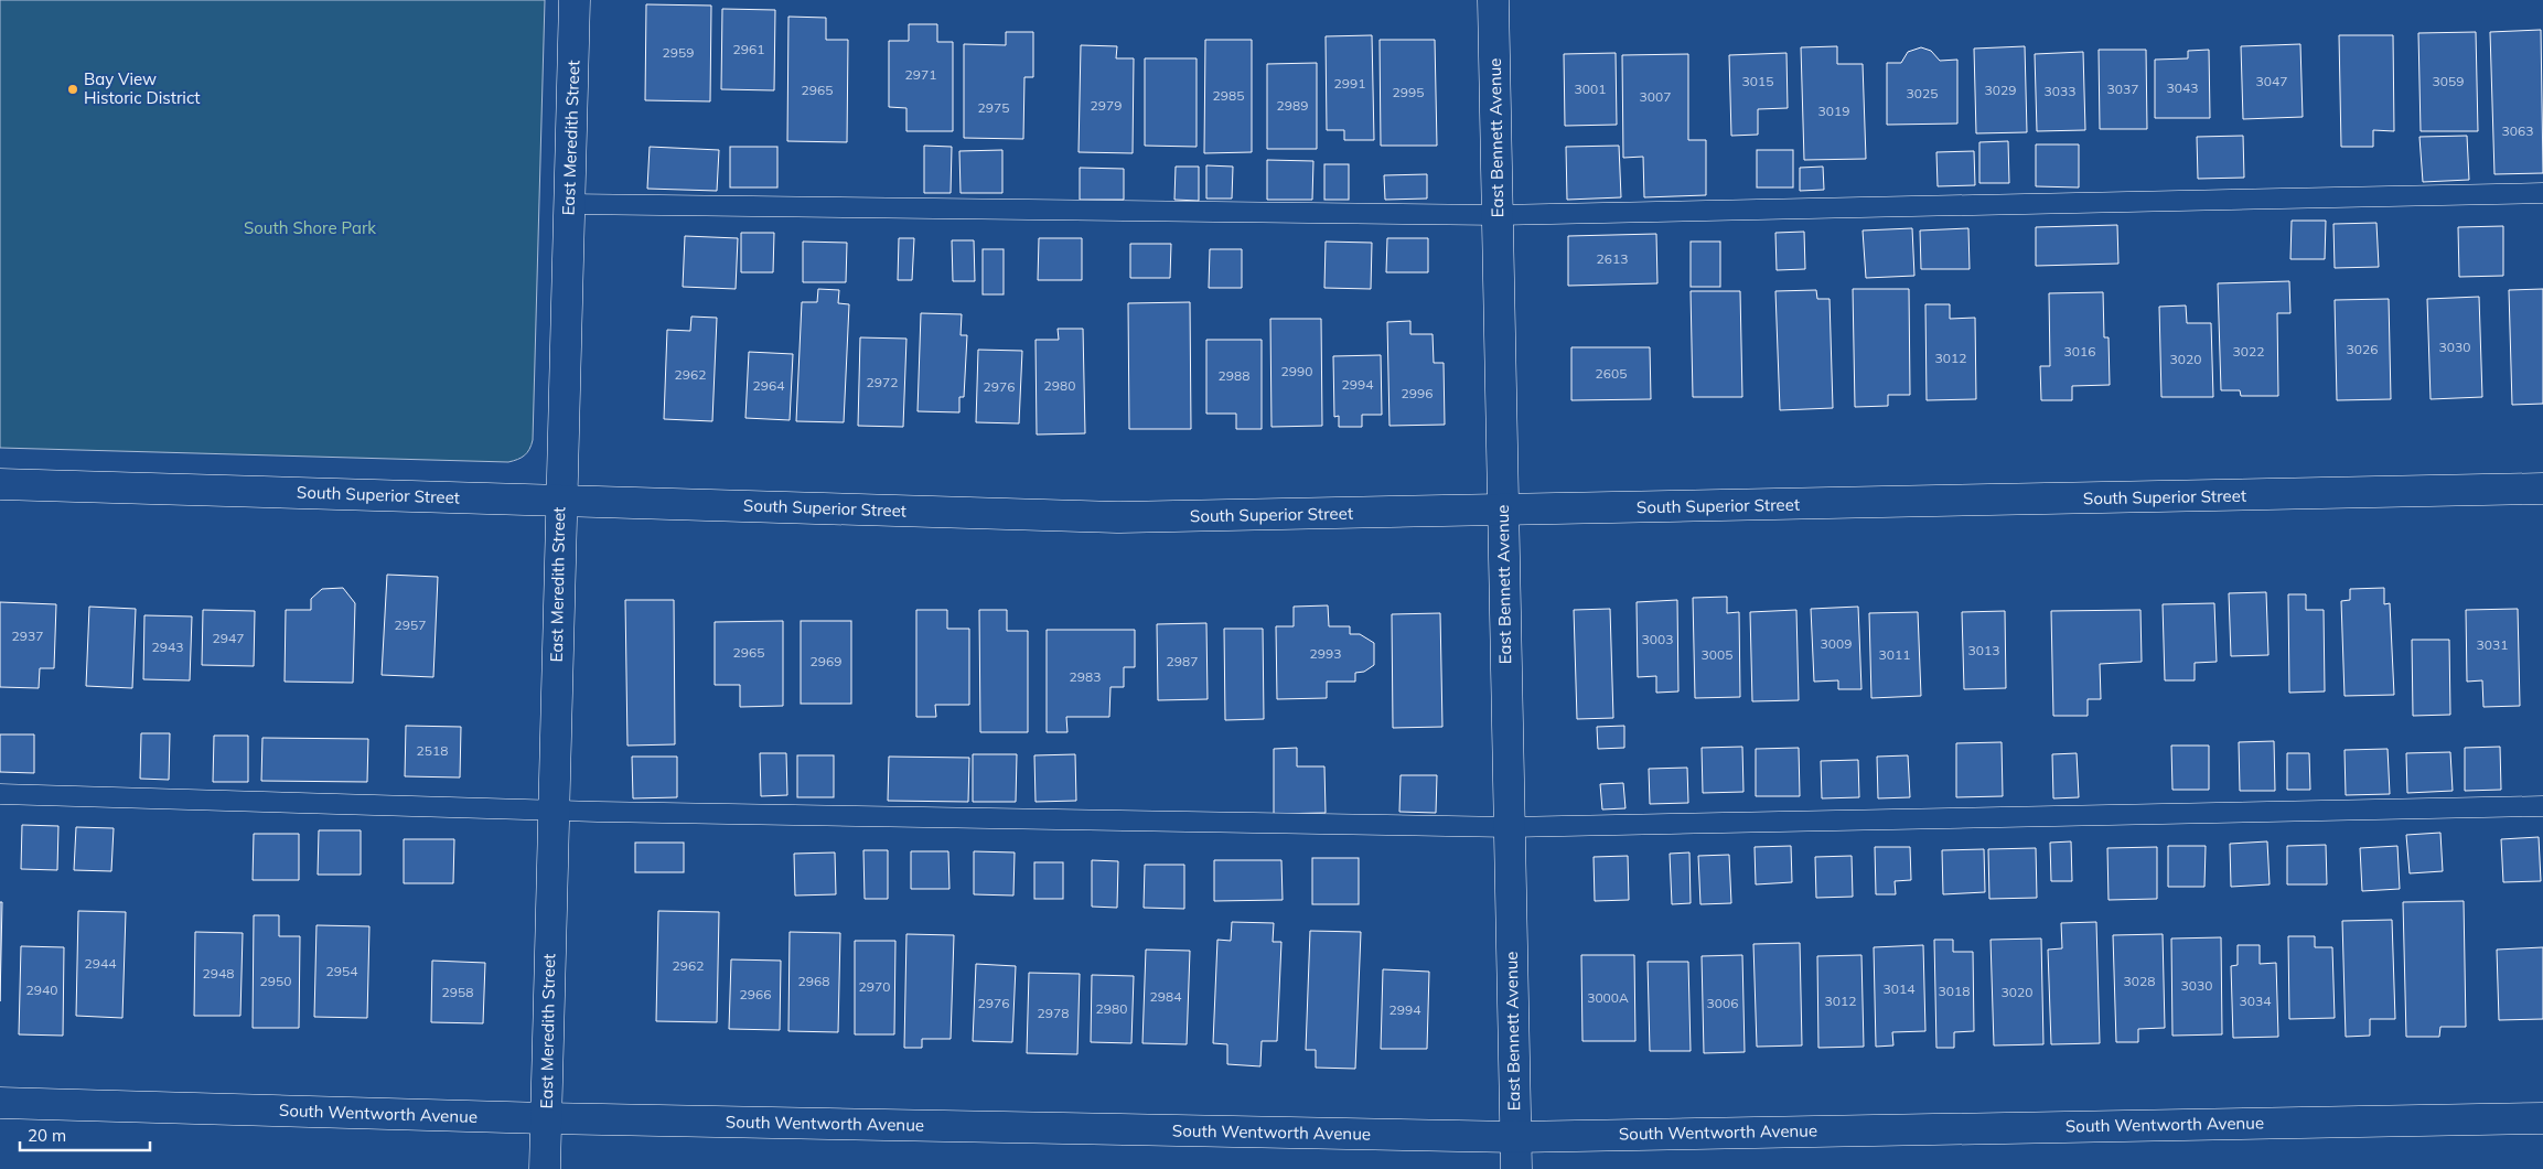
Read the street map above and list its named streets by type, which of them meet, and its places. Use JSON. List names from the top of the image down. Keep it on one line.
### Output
{"streets":{"street":["East Meredith Street","East Bennett Avenue","South Superior Street","South Wentworth Avenue"]},"crossings":[["East Meredith Street","South Superior Street"],["East Meredith Street","South Wentworth Avenue"],["East Bennett Avenue","South Superior Street"],["East Bennett Avenue","South Wentworth Avenue"]],"parks":["South Shore Park"],"places":["Bay View Historic District"],"house_numbers":["2961","2959","2971","3015","3047","3059","2991","3043","3001","3037","2965","3029","3033","2995","3025","2985","3007","2979","2989","2975","3019","3063","2613","3030","3026","3016","3022","3012","3020","2990","2605","2962","2988","2972","2994","2964","2980","2976","2996","2957","2937","2947","3003","3009","3031","2943","3013","2965","2993","3005","3011","2969","2987","2983","2518","2944","2962","2954","2948","2950","2968","3028","3030","2970","3014","2940","3018","2958","3020","2966","2984","3000A","3012","3034","2976","3006","2980","2994","2978"],"scale_bar":"20 m"}
